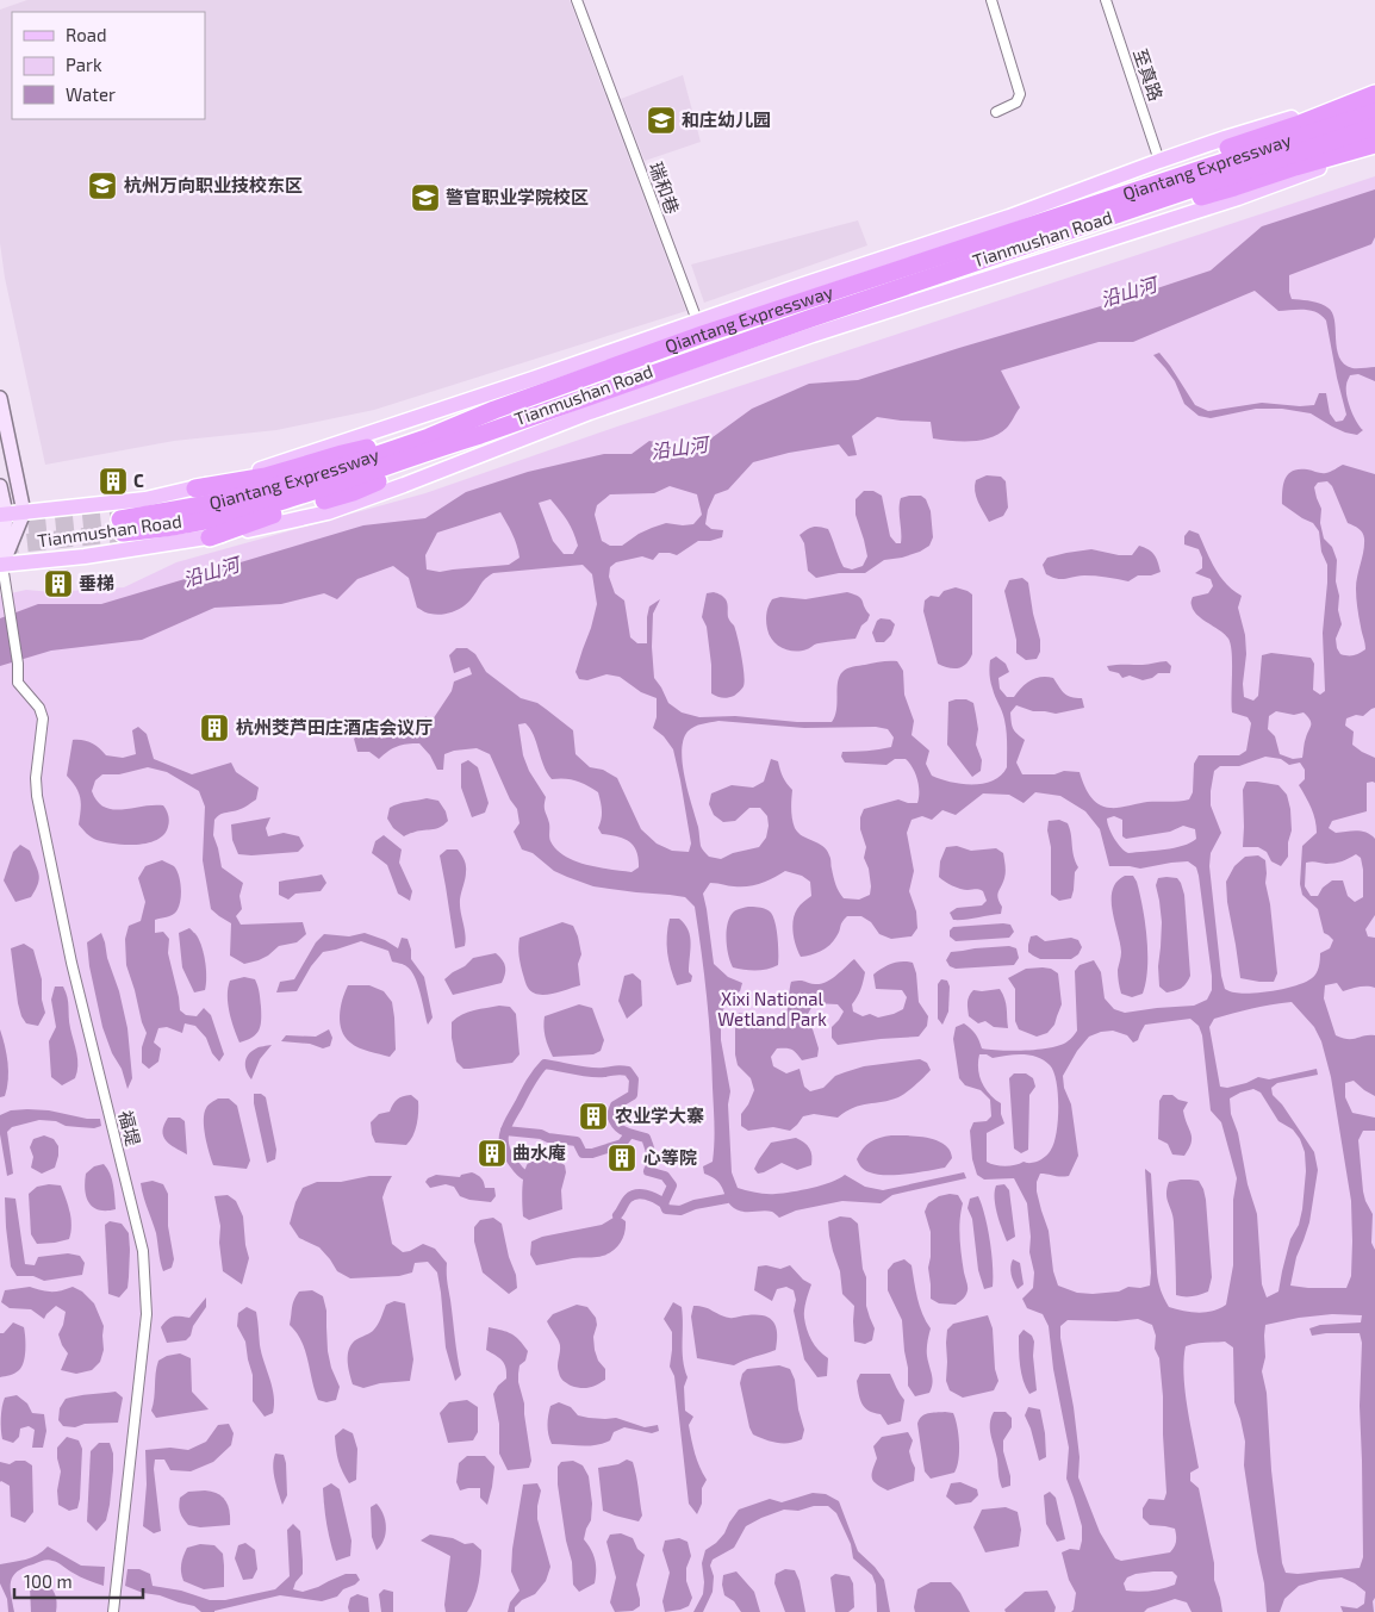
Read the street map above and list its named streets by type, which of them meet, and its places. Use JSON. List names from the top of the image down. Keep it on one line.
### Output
{"streets":{"highway":["Qiantang Expressway"],"main road":["Tianmushan Road"],"street":["至真路","瑞和巷","福堤"]},"crossings":[["至真路","Tianmushan Road"],["瑞和巷","Tianmushan Road"],["Tianmushan Road","福堤"]],"water":["沿山河"],"parks":["Xixi National Wetland Park"],"places":{"school or university":["和庄幼儿园","杭州万向职业技校东区","警官职业学院校区"],"building":["C","垂梯","杭州茭芦田庄酒店会议厅","农业学大寨","曲水庵","心等院"]},"legend":["Road","Park","Water"],"scale_bar":"100 m"}
